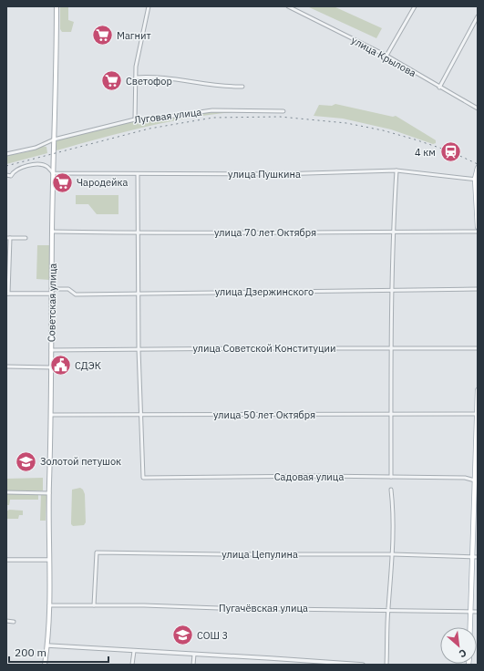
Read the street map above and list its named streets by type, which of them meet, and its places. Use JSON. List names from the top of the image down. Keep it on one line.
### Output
{"streets":{"main road":["Советская улица"],"street":["улица Крылова","Луговая улица","улица Пушкина","улица 70 лет Октября","улица Дзержинского","улица Советской Конституции","улица 50 лет Октября","Садовая улица","улица Цепулина","Пугачёвская улица"]},"crossings":[["Луговая улица","Советская улица"],["улица Пушкина","Советская улица"],["улица 70 лет Октября","Советская улица"],["улица Дзержинского","Советская улица"],["Советская улица","улица Советской Конституции"],["Советская улица","улица 50 лет Октября"],["Советская улица","Пугачёвская улица"],["улица 50 лет Октября","Садовая улица"],["улица Цепулина","Пугачёвская улица"]],"places":{"supermarket":["Магнит","Светофор","Чародейка"],"station":["4 км"],"public building":["СДЭК"],"school or university":["Золотой петушок","СОШ 3"]},"scale_bar":"200 m","north":"bottom right"}
